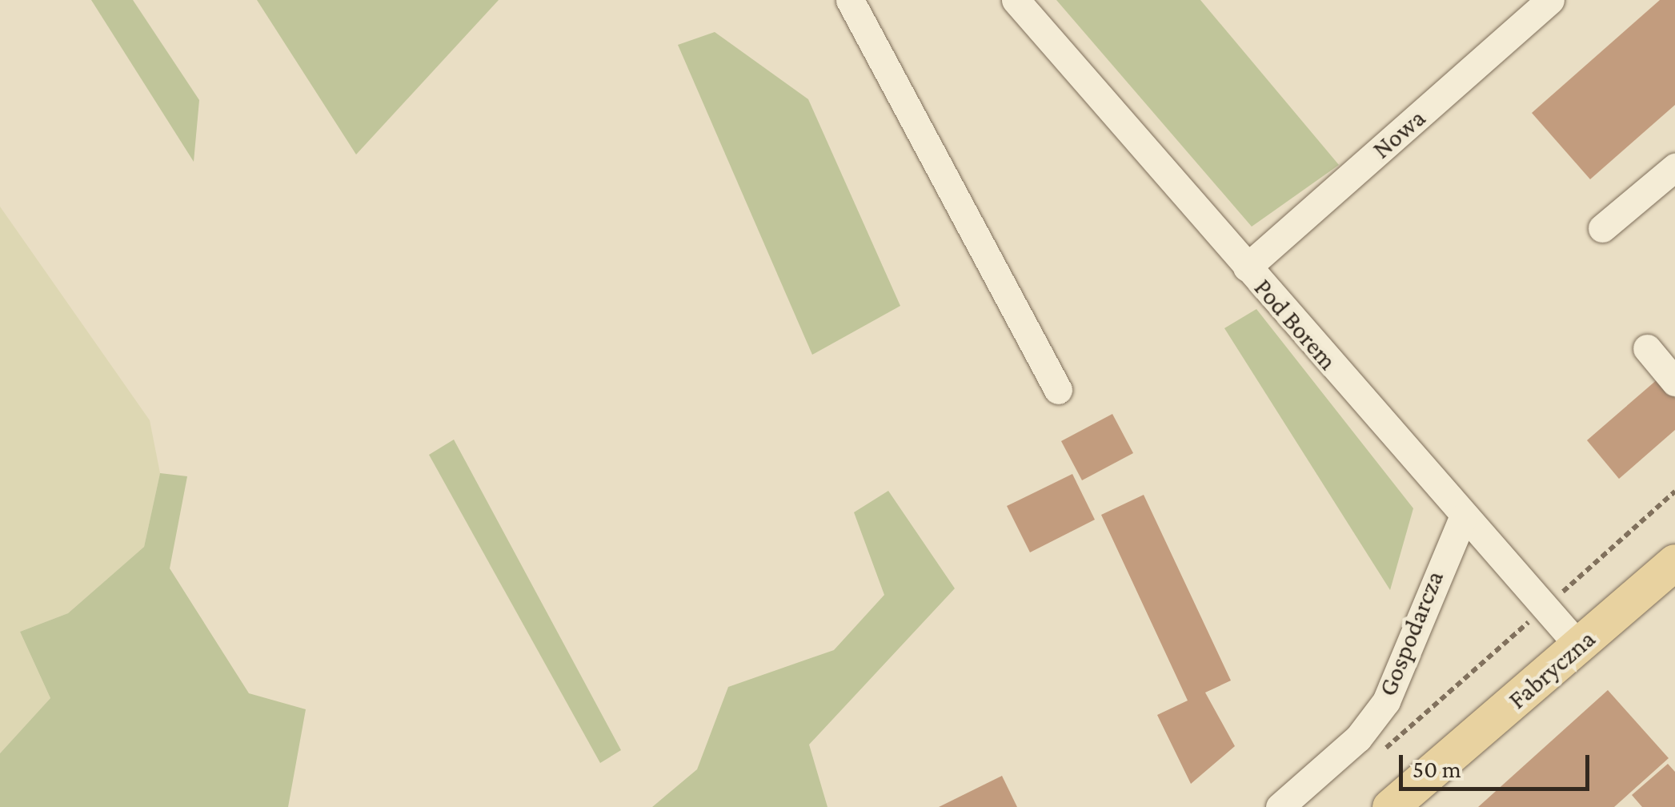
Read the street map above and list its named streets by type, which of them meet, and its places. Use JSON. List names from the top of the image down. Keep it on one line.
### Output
{"streets":{"main road":["Fabryczna"],"street":["Nowa","Pod Borem","Gospodarcza"]},"crossings":[["Nowa","Pod Borem"],["Pod Borem","Gospodarcza"],["Pod Borem","Fabryczna"]],"scale_bar":"50 m"}
